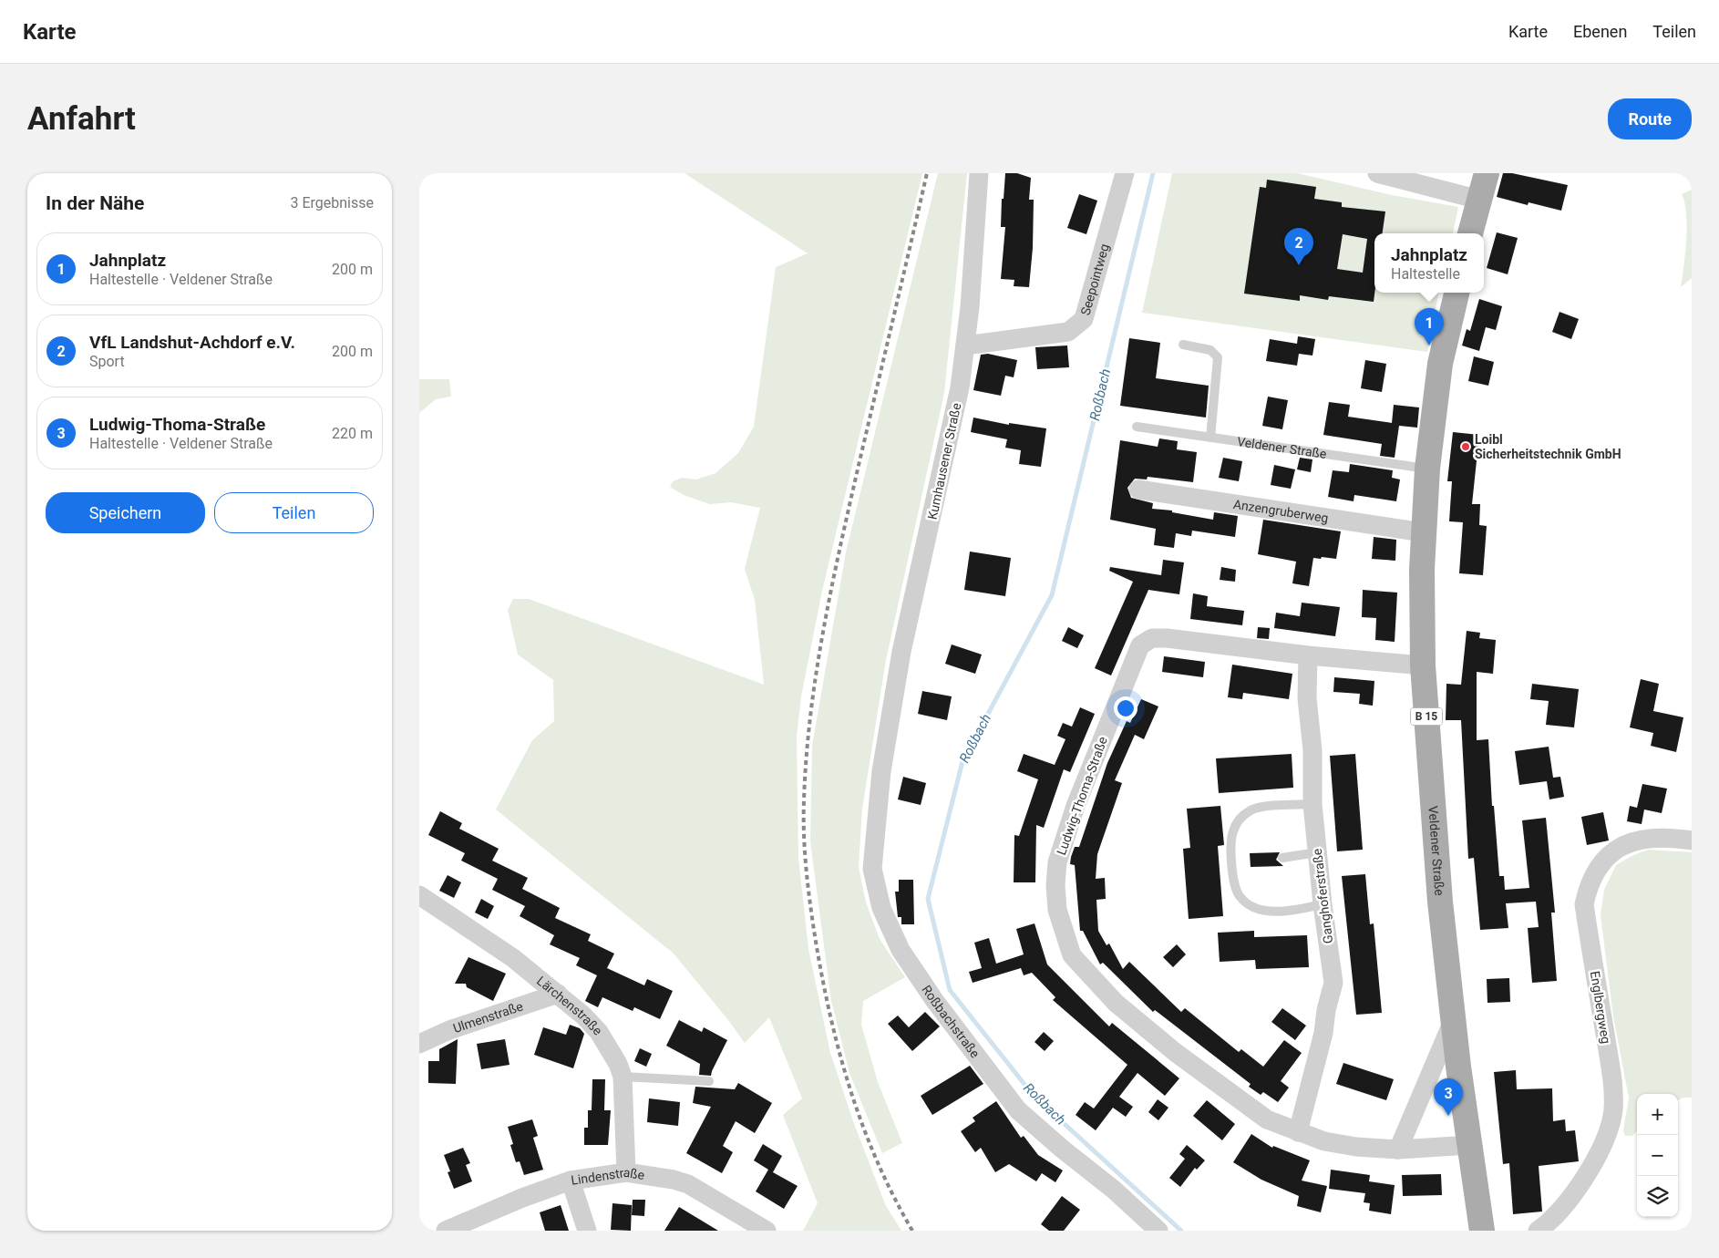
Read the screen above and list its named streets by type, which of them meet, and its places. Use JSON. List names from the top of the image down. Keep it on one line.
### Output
{"streets":{"main road":["Veldener Straße","B 15"],"street":["Seepointweg","Kumhausener Straße","Anzengruberweg","Ludwig-Thoma-Straße","Ganghoferstraße","Lärchenstraße","Englbergweg","Ulmenstraße","Roßbachstraße","Lindenstraße"]},"crossings":[["Seepointweg","Kumhausener Straße"],["Veldener Straße","Anzengruberweg"],["Veldener Straße","Ludwig-Thoma-Straße"],["Kumhausener Straße","Roßbachstraße"],["Ludwig-Thoma-Straße","Ganghoferstraße"],["Lärchenstraße","Ulmenstraße"],["Lärchenstraße","Lindenstraße"]],"water":["Roßbach"],"places":["Loibl Sicherheitstechnik GmbH"],"page":{"header":"Karte","nav":["Karte","Ebenen","Teilen"],"buttons":["Route",["Speichern","Teilen"]],"title":"Anfahrt","heading":["In der Nähe","3 Ergebnisse"],"pins":["2","1","3"],"list":[{"mark":"1","name":"Jahnplatz","note":"Haltestelle · Veldener Straße","value":"200 m"},{"mark":"2","name":"VfL Landshut-Achdorf e.V.","note":"Sport","value":"200 m"},{"mark":"3","name":"Ludwig-Thoma-Straße","note":"Haltestelle · Veldener Straße","value":"220 m"}],"popup":["Jahnplatz","Haltestelle"],"map_buttons":["+","−"]}}
